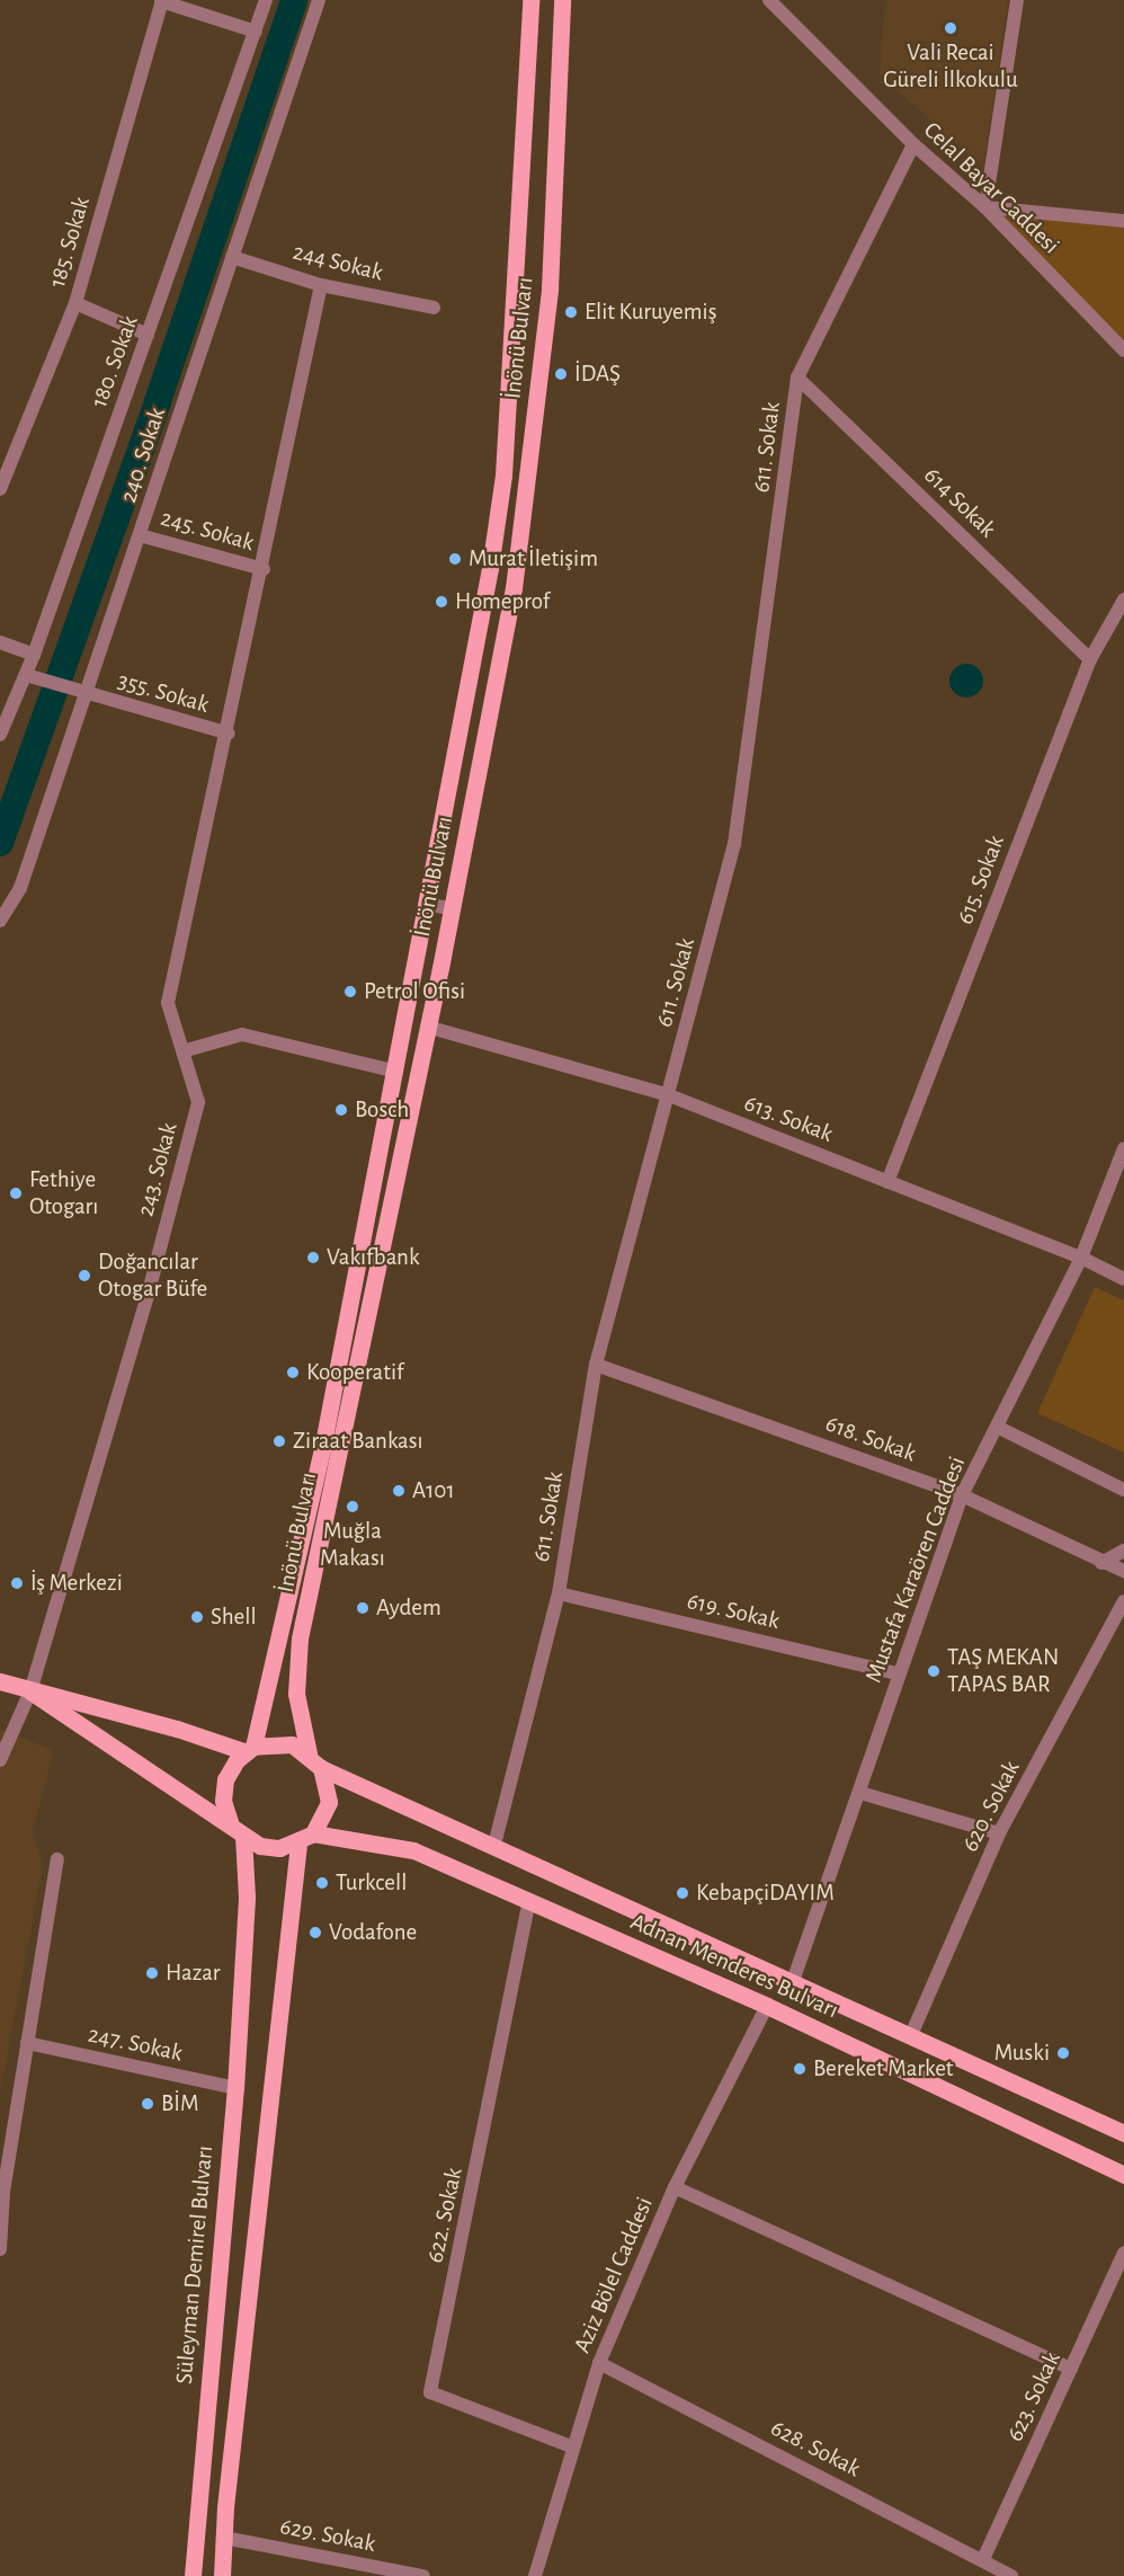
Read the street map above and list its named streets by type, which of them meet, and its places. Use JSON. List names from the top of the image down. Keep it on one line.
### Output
{"streets":{"main road":["İnönü Bulvarı","Adnan Menderes Bulvarı","Süleyman Demirel Bulvarı"],"street":["Celal Bayar Caddesi","185. Sokak","244 Sokak","180. Sokak","611. Sokak","240. Sokak","614 Sokak","245. Sokak","355. Sokak","615. Sokak","613. Sokak","243. Sokak","618. Sokak","Mustafa Karaören Caddesi","619. Sokak","620. Sokak","247. Sokak","622. Sokak","Aziz Bölel Caddesi","623. Sokak","628. Sokak","629. Sokak"]},"crossings":[["Celal Bayar Caddesi","611. Sokak"],["244 Sokak","240. Sokak"],["244 Sokak","243. Sokak"],["İnönü Bulvarı","613. Sokak"],["İnönü Bulvarı","Adnan Menderes Bulvarı"],["İnönü Bulvarı","Süleyman Demirel Bulvarı"],["180. Sokak","355. Sokak"],["611. Sokak","614 Sokak"],["611. Sokak","613. Sokak"],["611. Sokak","618. Sokak"],["611. Sokak","619. Sokak"],["611. Sokak","Adnan Menderes Bulvarı"],["240. Sokak","245. Sokak"],["240. Sokak","355. Sokak"],["614 Sokak","615. Sokak"],["245. Sokak","243. Sokak"],["355. Sokak","243. Sokak"],["615. Sokak","613. Sokak"],["613. Sokak","Mustafa Karaören Caddesi"],["618. Sokak","Mustafa Karaören Caddesi"],["Mustafa Karaören Caddesi","619. Sokak"],["Mustafa Karaören Caddesi","Adnan Menderes Bulvarı"],["620. Sokak","Adnan Menderes Bulvarı"],["Adnan Menderes Bulvarı","622. Sokak"],["Adnan Menderes Bulvarı","Süleyman Demirel Bulvarı"],["Adnan Menderes Bulvarı","Aziz Bölel Caddesi"],["247. Sokak","Süleyman Demirel Bulvarı"],["622. Sokak","Aziz Bölel Caddesi"],["Aziz Bölel Caddesi","628. Sokak"],["623. Sokak","628. Sokak"]],"places":["Vali Recai Güreli İlkokulu","Elit Kuruyemiş","İDAŞ","Murat İletişim","Homeprof","Petrol Ofisi","Bosch","Fethiye Otogarı","Vakıfbank","Doğancılar Otogar Büfe","Kooperatif","Ziraat Bankası","A101","Muğla Makası","İş Merkezi","Aydem","Shell","TAŞ MEKAN TAPAS BAR","Turkcell","KebapçiDAYIM","Vodafone","Hazar","Muski","Bereket Market","BİM"]}
